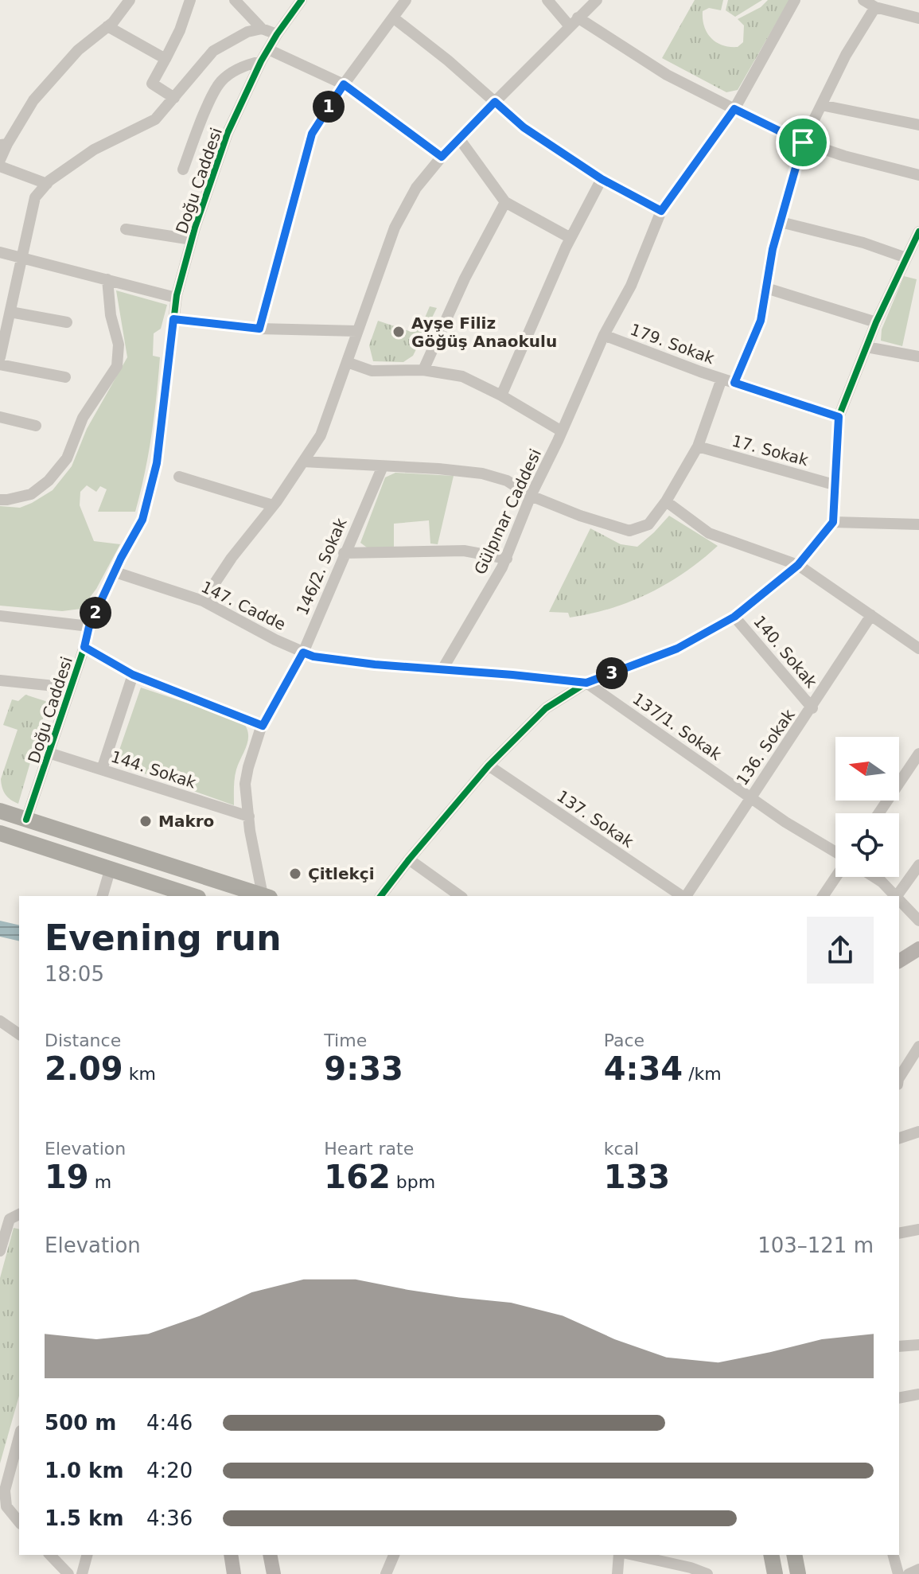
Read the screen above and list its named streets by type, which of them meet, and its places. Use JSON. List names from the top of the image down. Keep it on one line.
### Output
{"streets":{"street":["Doğu Caddesi","179. Sokak","17. Sokak","Gülpınar Caddesi","146/2. Sokak","147. Cadde","140. Sokak","137/1. Sokak","136. Sokak","144. Sokak","137. Sokak"]},"crossings":[["Doğu Caddesi","147. Cadde"],["Doğu Caddesi","144. Sokak"],["179. Sokak","Gülpınar Caddesi"],["Gülpınar Caddesi","147. Cadde"],["146/2. Sokak","147. Cadde"],["146/2. Sokak","144. Sokak"],["147. Cadde","137/1. Sokak"],["140. Sokak","136. Sokak"],["137/1. Sokak","136. Sokak"]],"places":["Ayşe Filiz Göğüş Anaokulu","Makro","Çitlekçi"],"north":"left","page":{"pins":["1","2","3"],"heading":["Evening run","18:05"],"stats":[["Distance","2.09 km"],["Time","9:33"],["Pace","4:34 /km"],["Elevation","19 m"],["Heart rate","162 bpm"],["kcal","133"]],"chart":["Elevation","103–121 m"],"list":[{"name":"500 m","note":"4:46"},{"name":"1.0 km","note":"4:20"},{"name":"1.5 km","note":"4:36"}]}}
